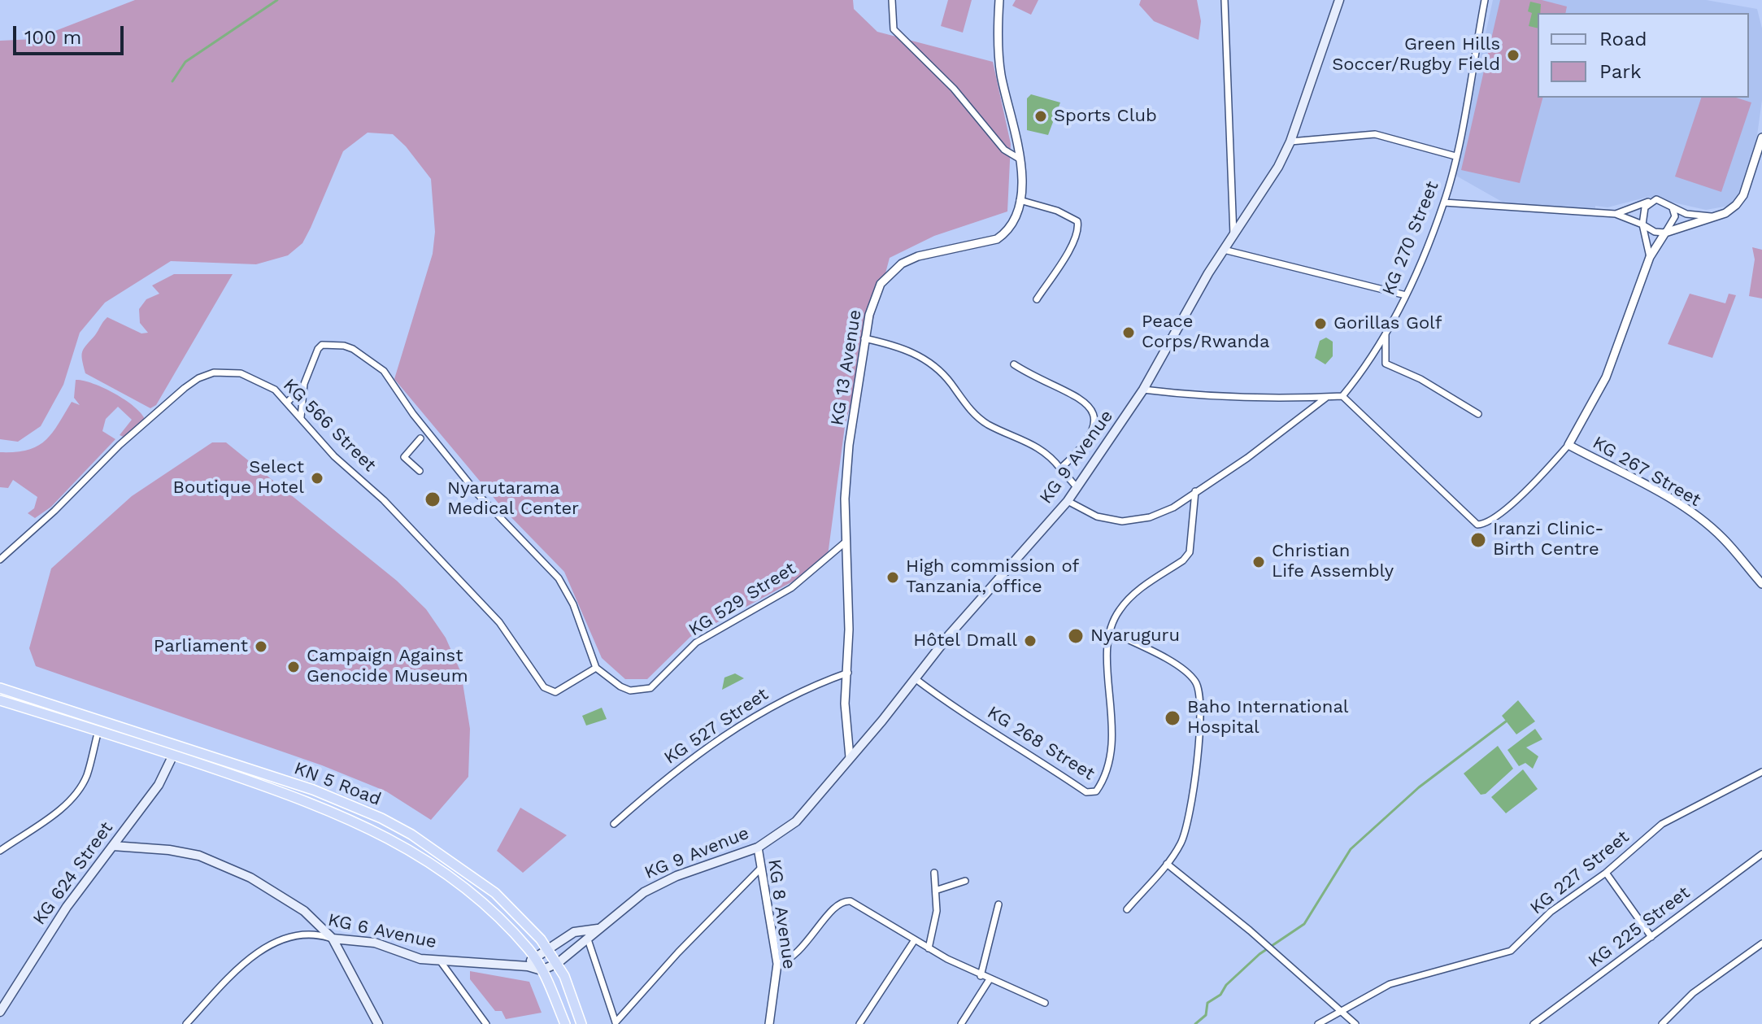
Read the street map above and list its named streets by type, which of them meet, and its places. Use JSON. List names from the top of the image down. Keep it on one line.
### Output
{"streets":{"main road":["KG 9 Avenue","KN 5 Road","KG 624 Street","KG 6 Avenue"],"street":["KG 270 Street","KG 13 Avenue","KG 566 Street","KG 267 Street","KG 529 Street","KG 527 Street","KG 268 Street","KG 227 Street","KG 8 Avenue","KG 225 Street"]},"crossings":[["KG 13 Avenue","KG 9 Avenue"],["KG 13 Avenue","KG 529 Street"],["KG 13 Avenue","KG 527 Street"],["KG 566 Street","KG 529 Street"],["KG 9 Avenue","KG 268 Street"],["KG 9 Avenue","KN 5 Road"],["KG 9 Avenue","KG 8 Avenue"],["KG 9 Avenue","KG 6 Avenue"],["KN 5 Road","KG 624 Street"],["KN 5 Road","KG 6 Avenue"]],"places":["Green Hills Soccer/Rugby Field","Sports Club","Gorillas Golf","Peace Corps/Rwanda","Select Boutique Hotel","Nyarutarama Medical Center","Iranzi Clinic- Birth Centre","Christian Life Assembly","High commission of Tanzania, office","Nyaruguru","Hôtel Dmall","Parliament","Campaign Against Genocide Museum","Baho International Hospital"],"legend":["Road","Park"],"scale_bar":"100 m"}
